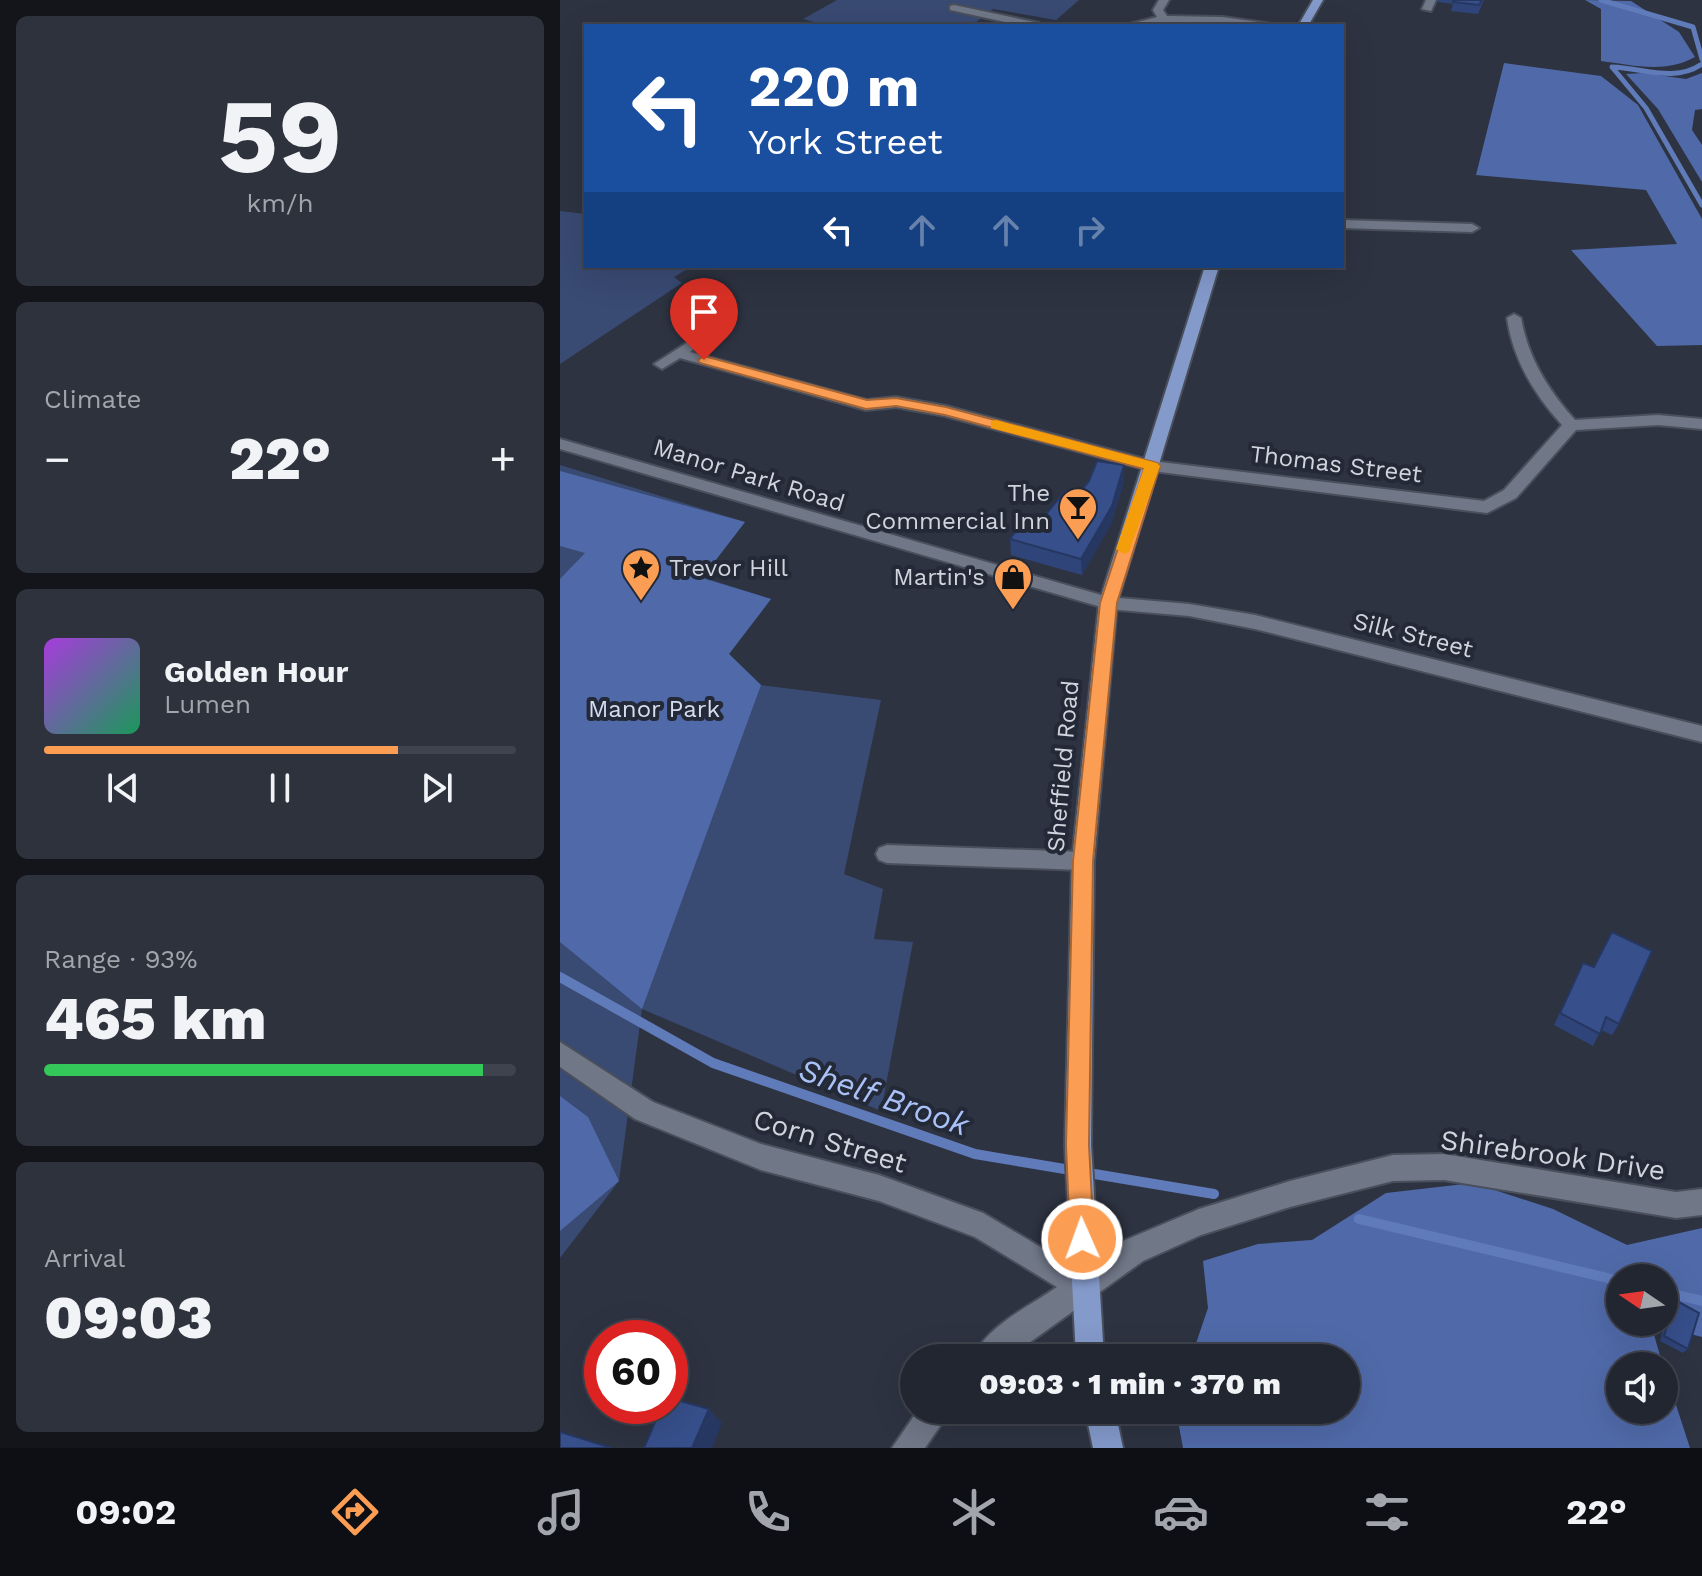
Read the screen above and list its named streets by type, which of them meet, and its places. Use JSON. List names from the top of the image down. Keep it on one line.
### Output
{"streets":{"main road":["Sheffield Road"],"street":["Thomas Street","Manor Park Road","Silk Street","Corn Street","Shirebrook Drive"]},"crossings":[["Thomas Street","Sheffield Road"],["Manor Park Road","Silk Street"],["Manor Park Road","Sheffield Road"],["Silk Street","Sheffield Road"],["Sheffield Road","Corn Street"],["Sheffield Road","Shirebrook Drive"],["Corn Street","Shirebrook Drive"]],"water":["Shelf Brook"],"parks":["Manor Park"],"places":{"bar":["The Commercial Inn"],"place":["Trevor Hill"],"shop":["Martin's"]},"north":"left","page":{"tile":[["59","km/h"],"Climate",["Range · 93%","465 km"],["Arrival","09:03"]],"turn":["220 m","York Street"],"heat":["−","22°","+"],"song":["Golden Hour","Lumen"],"limit":"60","trip":"09:03 · 1 min · 370 m","tabs":["09:02","22°"]}}
